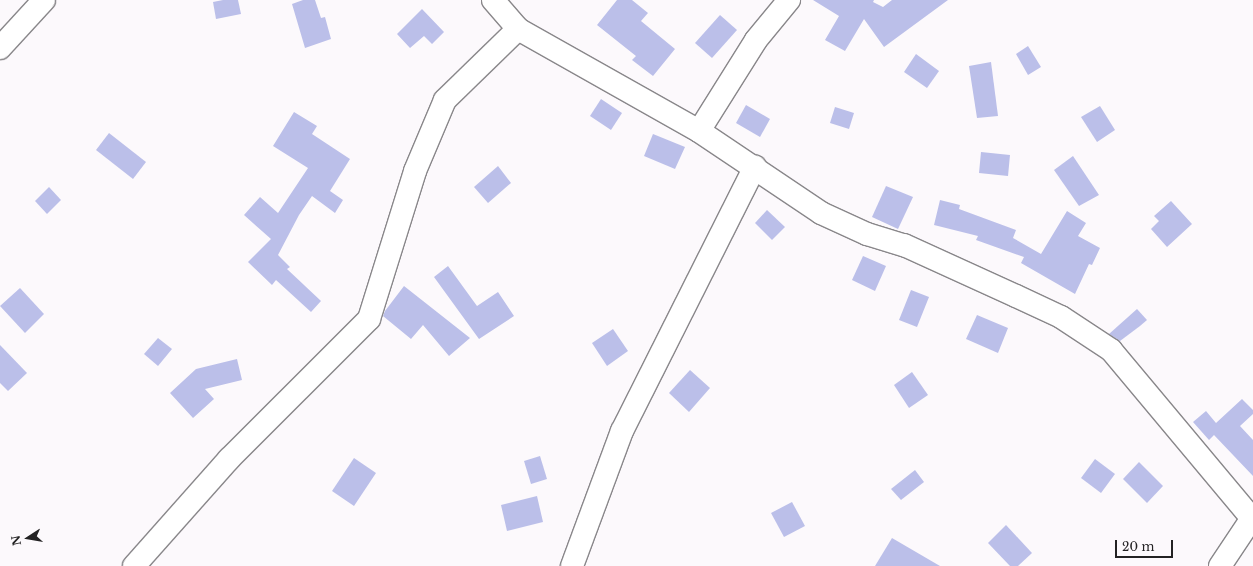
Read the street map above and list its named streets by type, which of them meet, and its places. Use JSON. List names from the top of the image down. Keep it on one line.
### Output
{"scale_bar":"20 m","north":"left"}
